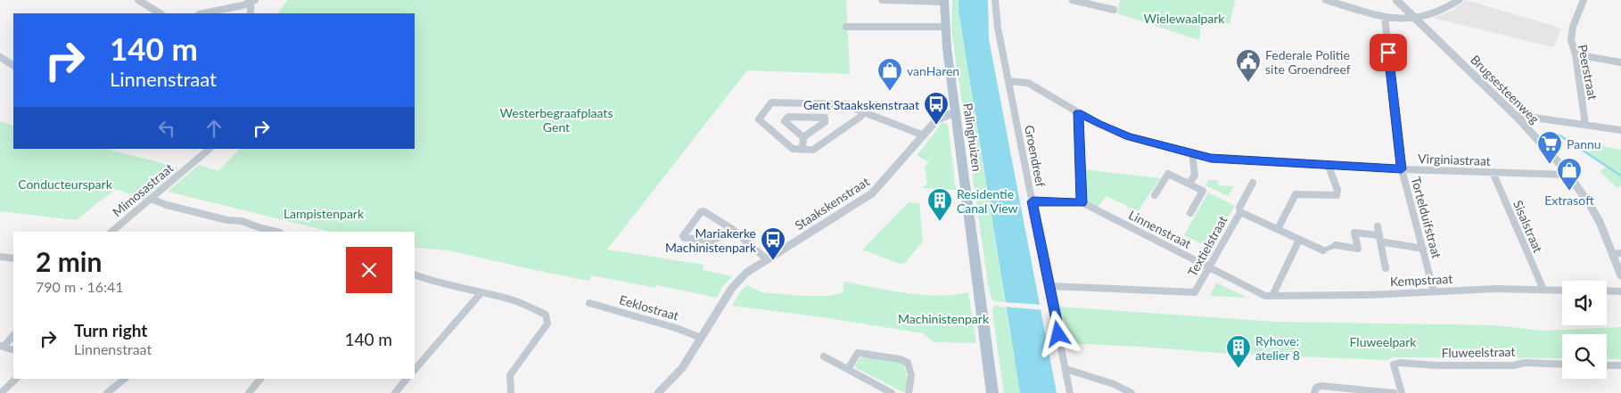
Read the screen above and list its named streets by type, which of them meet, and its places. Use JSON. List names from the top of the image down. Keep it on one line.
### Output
{"streets":{"main road":["Palinghuizen"],"street":["Peerstraat","Brugsesteenweg","Groendreef","Virginiastraat","Mimosastraat","Staakskenstraat","Tortelduifstraat","Sisalstraat","Linnenstraat","Textielstraat","Kempstraat","Eeklostraat","Fluweelstraat"]},"crossings":[["Brugsesteenweg","Virginiastraat"],["Palinghuizen","Staakskenstraat"],["Groendreef","Virginiastraat"],["Groendreef","Linnenstraat"],["Groendreef","Textielstraat"],["Virginiastraat","Tortelduifstraat"],["Virginiastraat","Sisalstraat"],["Staakskenstraat","Eeklostraat"],["Tortelduifstraat","Kempstraat"],["Sisalstraat","Kempstraat"],["Linnenstraat","Textielstraat"],["Linnenstraat","Kempstraat"]],"parks":["Wielewaalpark","Westerbegraafplaats Gent","Conducteurspark","Lampistenpark","Machinistenpark","Fluweelpark"],"places":{"public building":["Federale Politie site Groendreef"],"shop":["vanHaren","Extrasoft"],"bus stop":["Gent Staakskenstraat","Mariakerke Machinistenpark"],"supermarket":["Pannu"],"building":["Residentie Canal View","Ryhove: atelier 8"]},"page":{"turn":["140 m","Linnenstraat"],"heading":["2 min","790 m · 16:41"],"list":[{"name":"Turn right","note":"Linnenstraat","value":"140 m"}]}}
